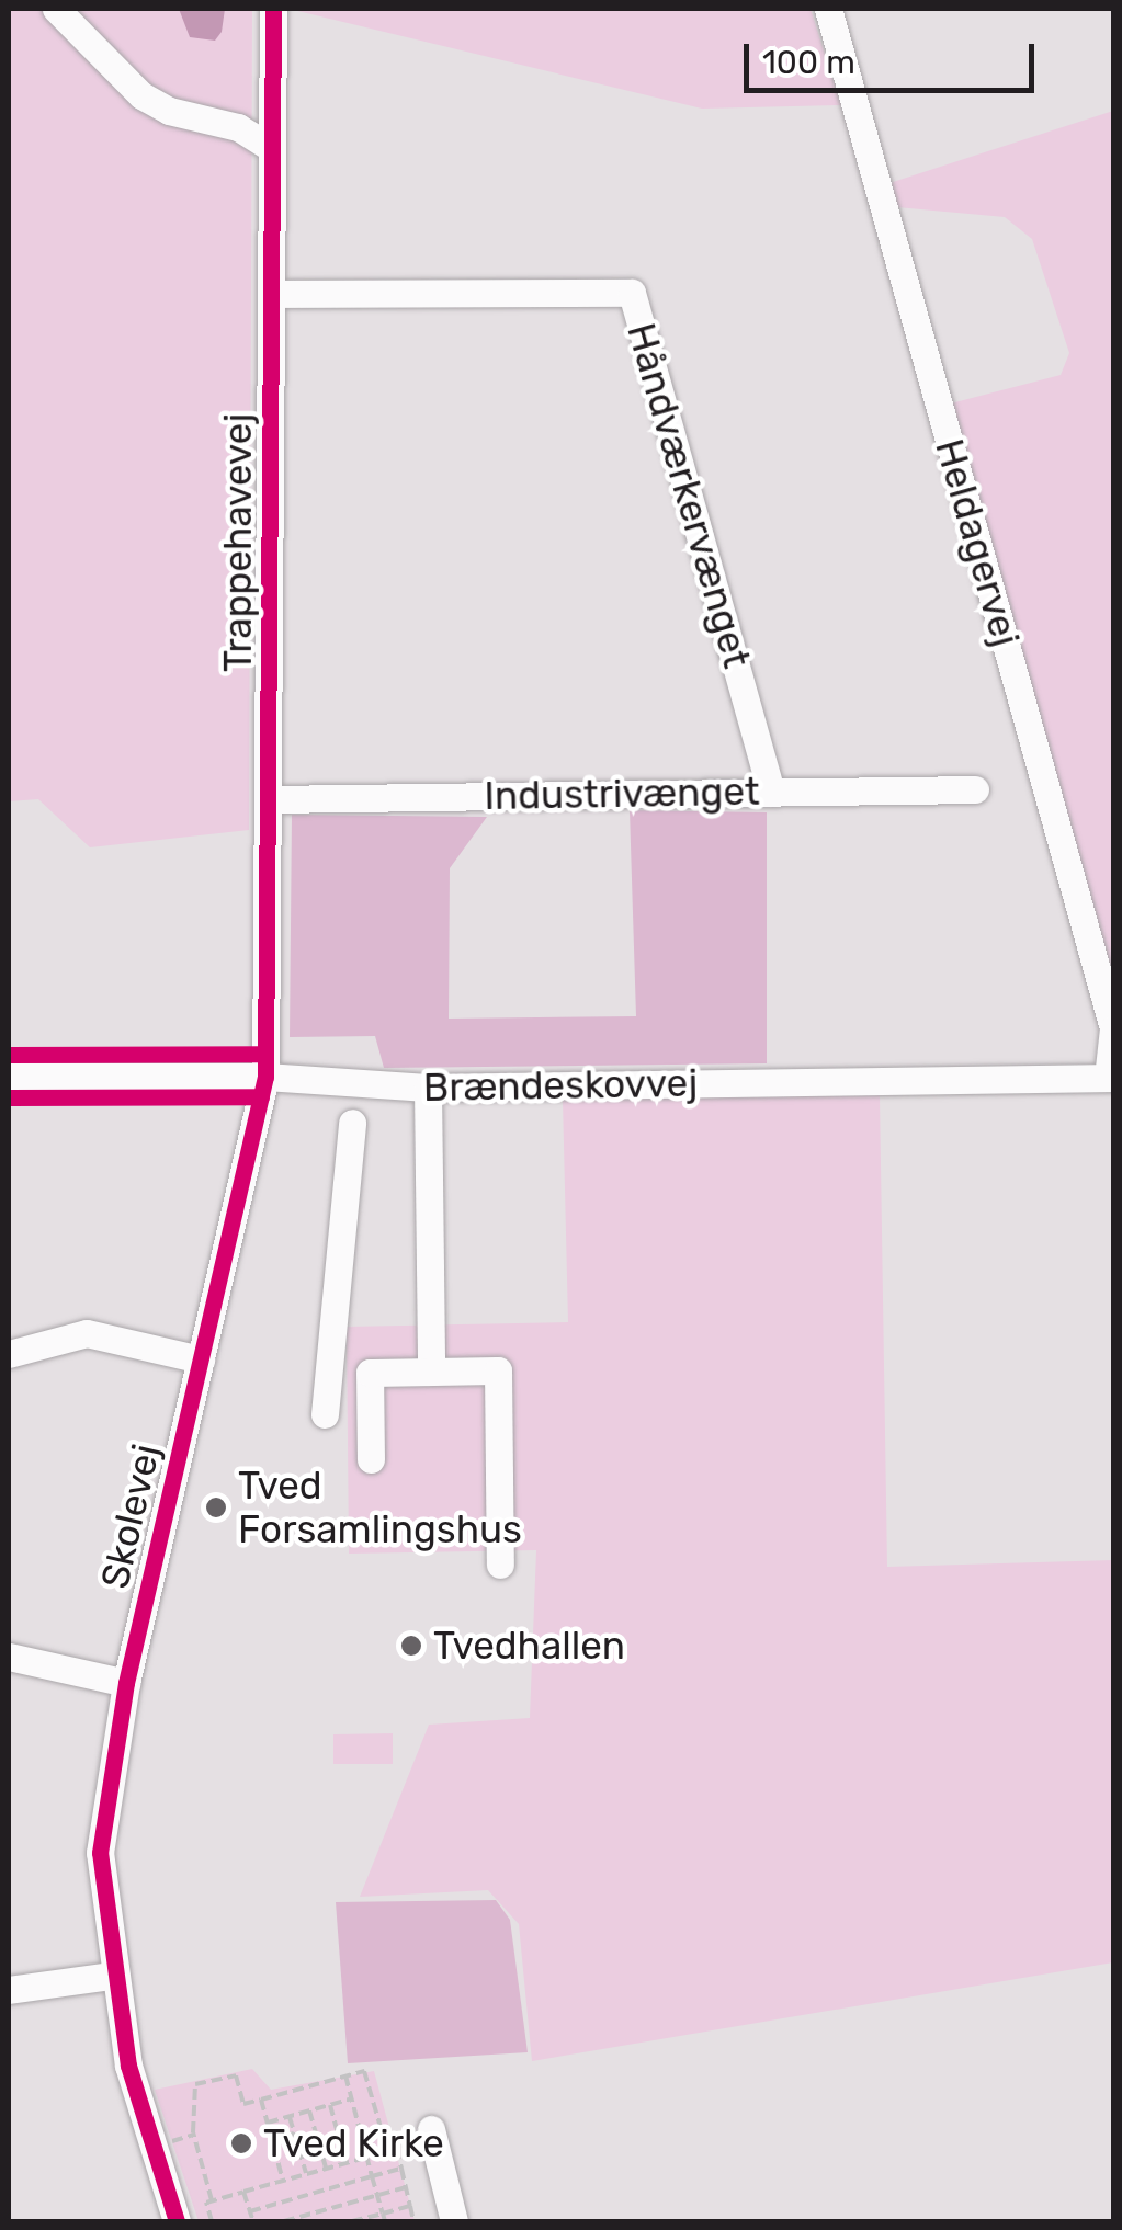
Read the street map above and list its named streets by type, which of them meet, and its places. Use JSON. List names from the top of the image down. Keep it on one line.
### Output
{"streets":{"street":["Håndværkervænget","Trappehavevej","Heldagervej","Industrivænget","Brændeskovvej","Skolevej"]},"crossings":[["Håndværkervænget","Trappehavevej"],["Håndværkervænget","Industrivænget"],["Trappehavevej","Industrivænget"],["Trappehavevej","Brændeskovvej"],["Trappehavevej","Skolevej"],["Heldagervej","Brændeskovvej"],["Brændeskovvej","Skolevej"]],"places":["Tved Forsamlingshus","Tvedhallen","Tved Kirke"],"scale_bar":"100 m"}
